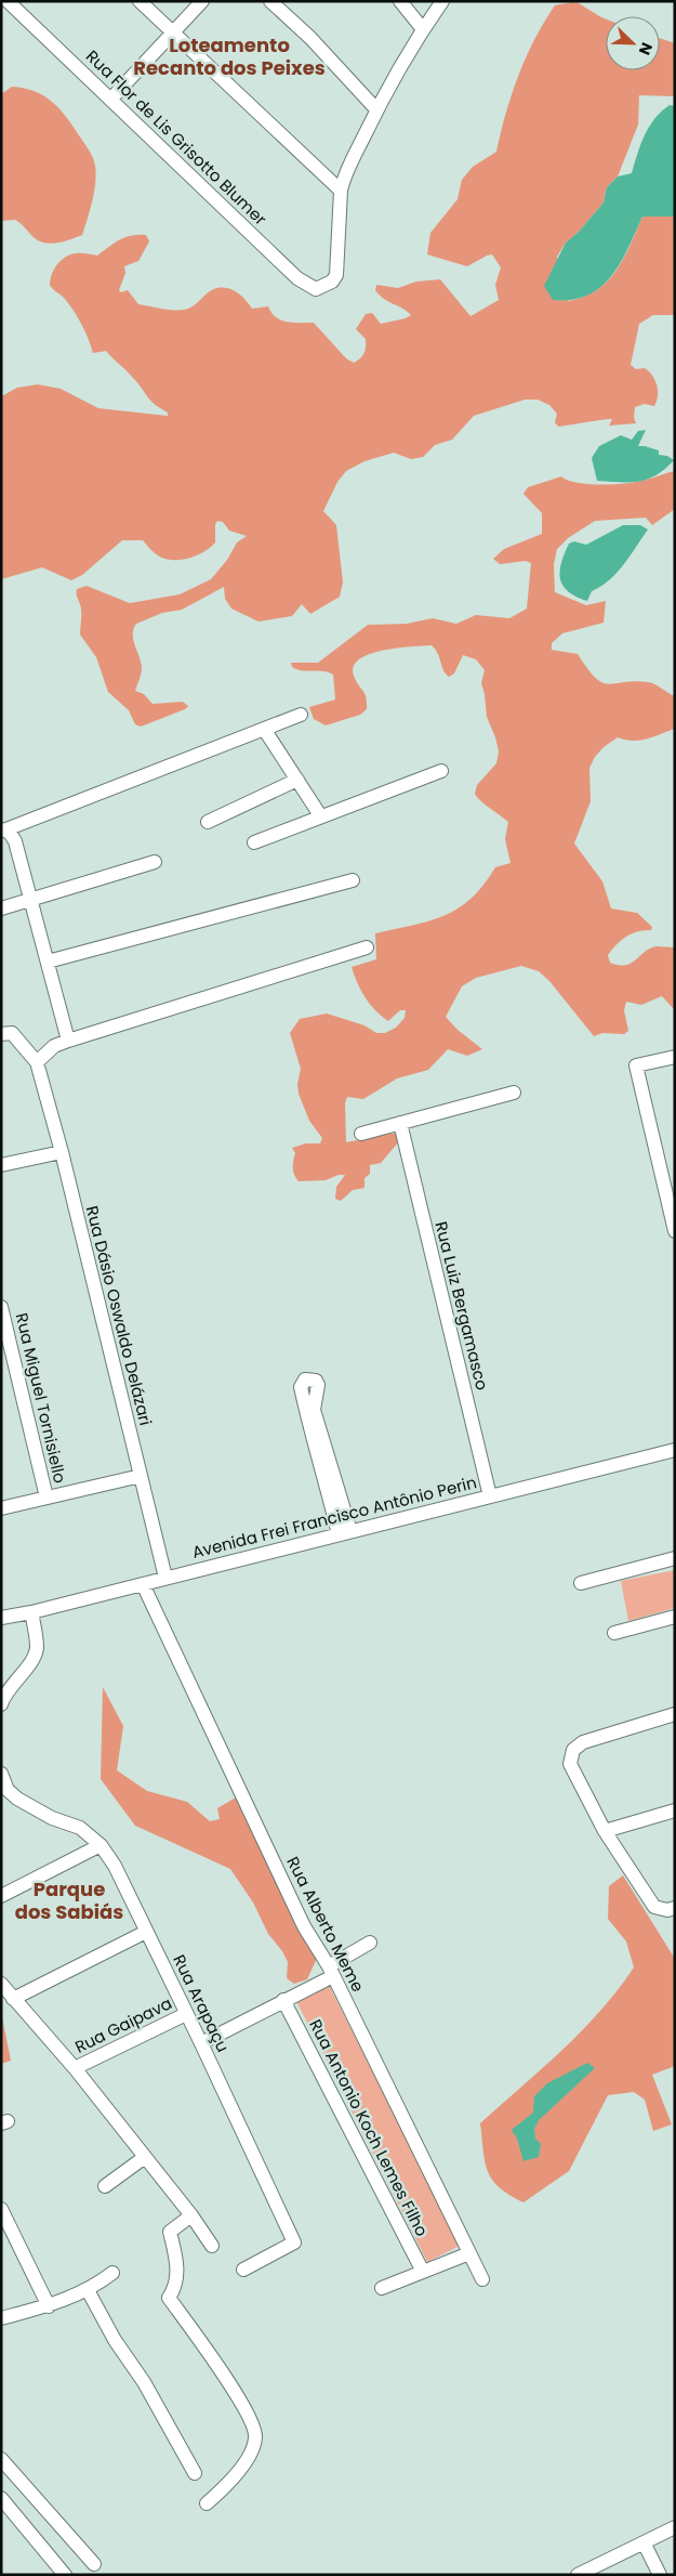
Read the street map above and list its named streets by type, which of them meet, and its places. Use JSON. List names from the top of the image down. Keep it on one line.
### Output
{"streets":{"street":["Rua Flor de Lis Grisotto Blumer","Rua Luiz Bergamasco","Rua Dásio Oswaldo Delázari","Rua Miguel Tornisiello","Avenida Frei Francisco Antônio Perin","Rua Alberto Meme","Rua Arapaçu","Rua Gaipava","Rua Antonio Koch Lemes Filho"]},"crossings":[["Rua Luiz Bergamasco","Avenida Frei Francisco Antônio Perin"],["Rua Dásio Oswaldo Delázari","Avenida Frei Francisco Antônio Perin"],["Avenida Frei Francisco Antônio Perin","Rua Alberto Meme"],["Rua Arapaçu","Rua Gaipava"]],"districts":["Loteamento Recanto dos Peixes","Parque dos Sabiás"],"north":"bottom right"}
